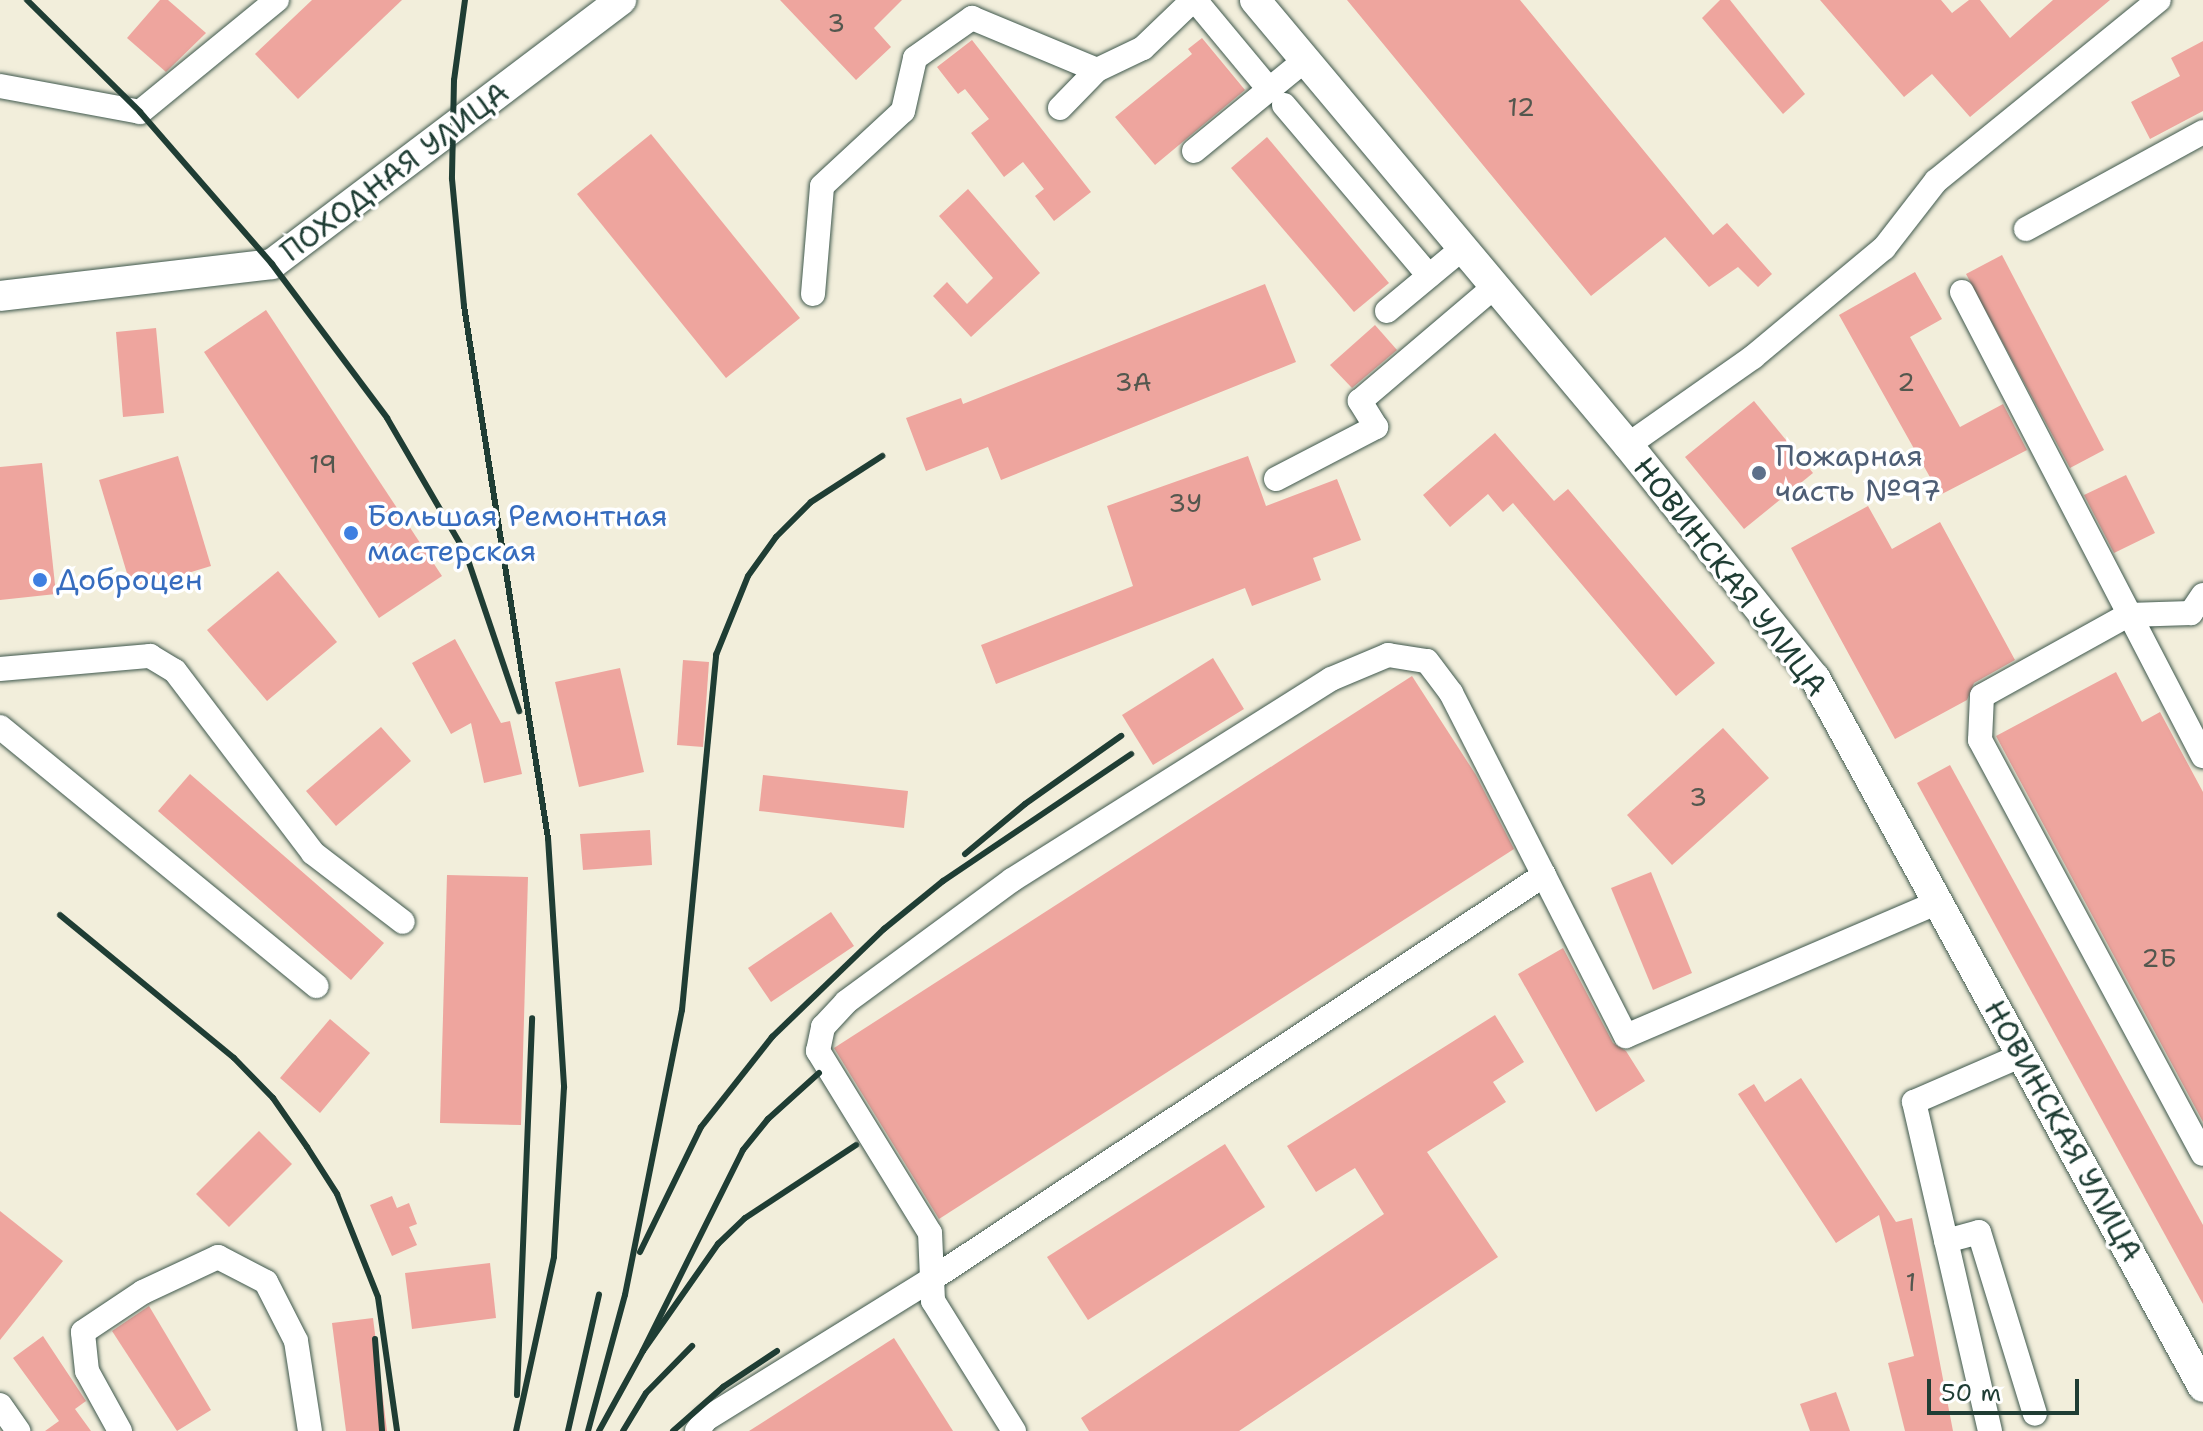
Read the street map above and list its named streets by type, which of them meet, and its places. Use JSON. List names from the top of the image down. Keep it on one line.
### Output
{"streets":{"main road":["ПОХОДНАЯ УЛИЦА","НОВИНСКАЯ УЛИЦА"]},"places":["Пожарная часть №97","Большая Ремонтная мастерская","Доброцен"],"house_numbers":["3","12","3А","2","19","3У","3","2Б","1"],"scale_bar":"50 m"}
